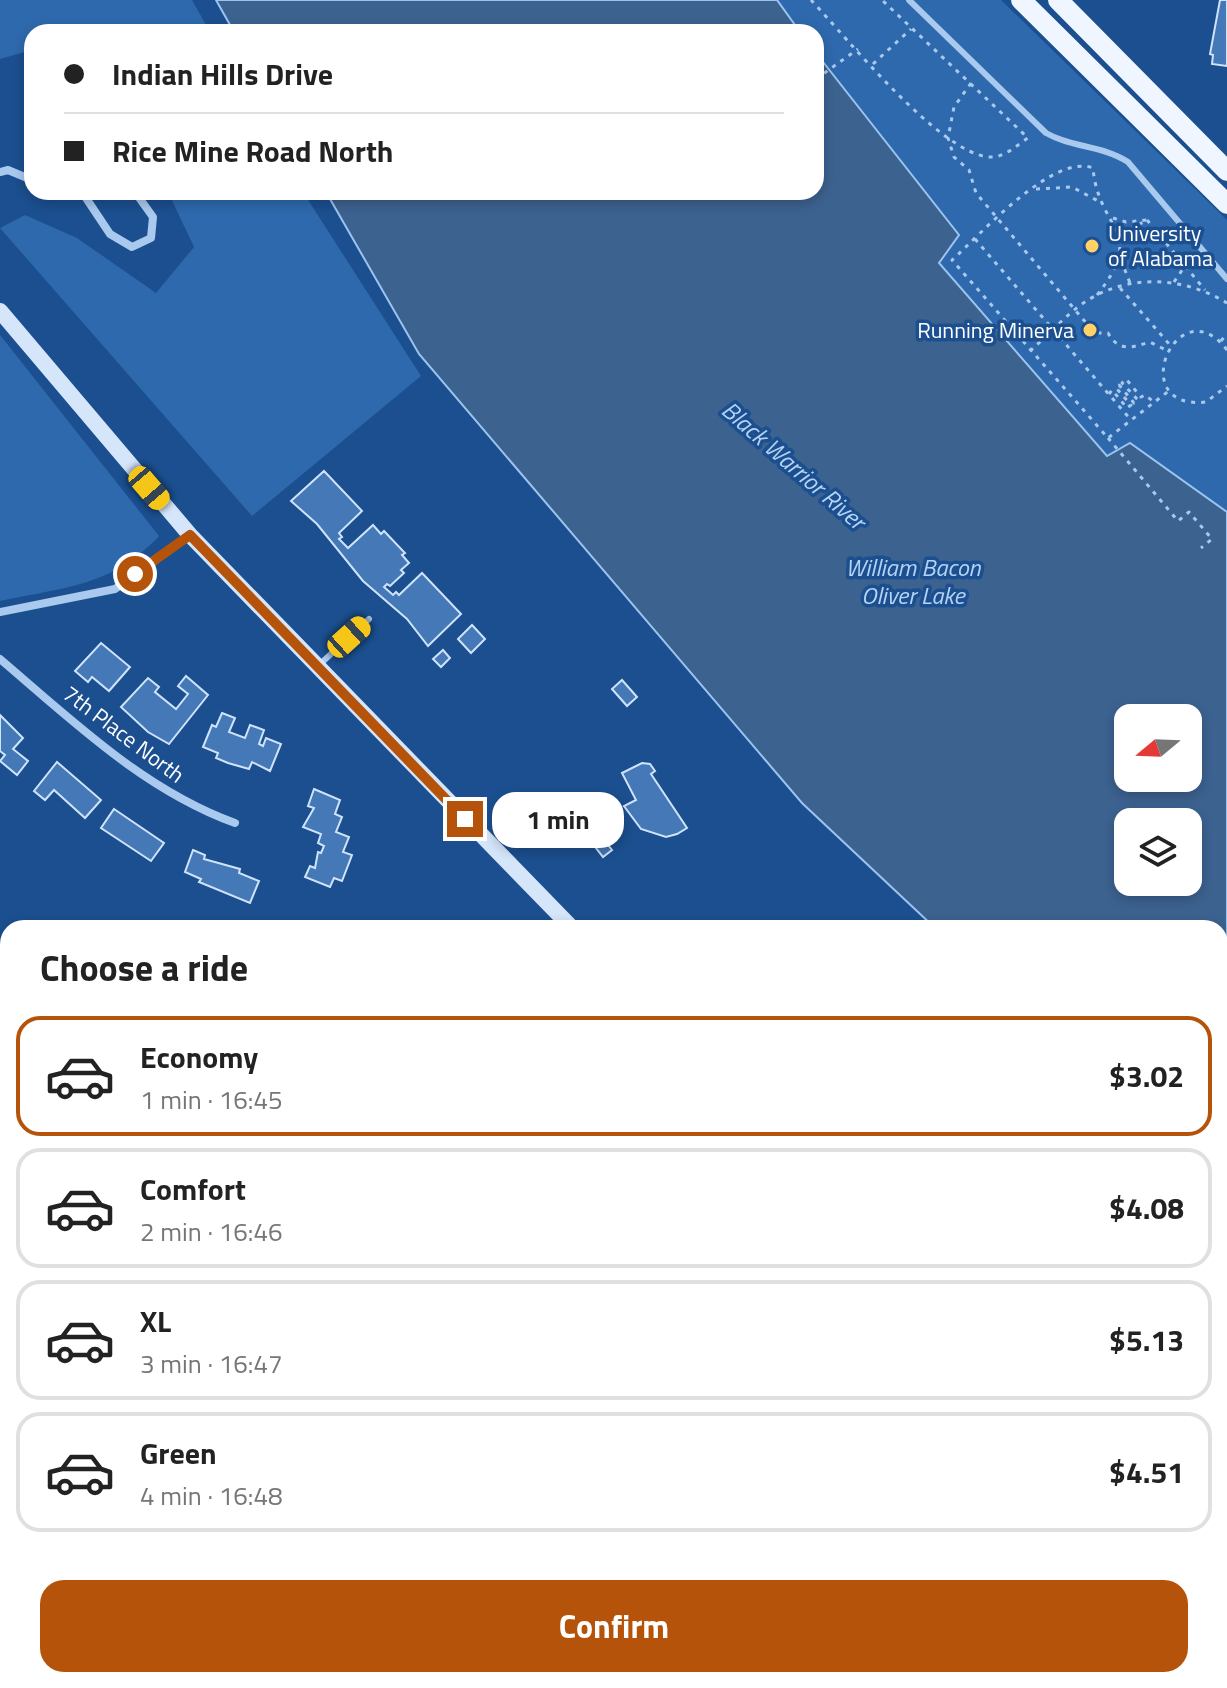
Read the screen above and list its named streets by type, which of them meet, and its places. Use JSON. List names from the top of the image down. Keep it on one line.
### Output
{"streets":{"street":["7th Place North"]},"water":["Black Warrior River","William Bacon Oliver Lake"],"places":["University of Alabama","Running Minerva"],"north":"left","page":{"banner":["Indian Hills Drive","Rice Mine Road North"],"bubble":"1 min","heading":"Choose a ride","list":[{"name":"Economy","note":"1 min · 16:45","value":"$3.02"},{"name":"Comfort","note":"2 min · 16:46","value":"$4.08"},{"name":"XL","note":"3 min · 16:47","value":"$5.13"},{"name":"Green","note":"4 min · 16:48","value":"$4.51"}],"buttons":"Confirm"}}
